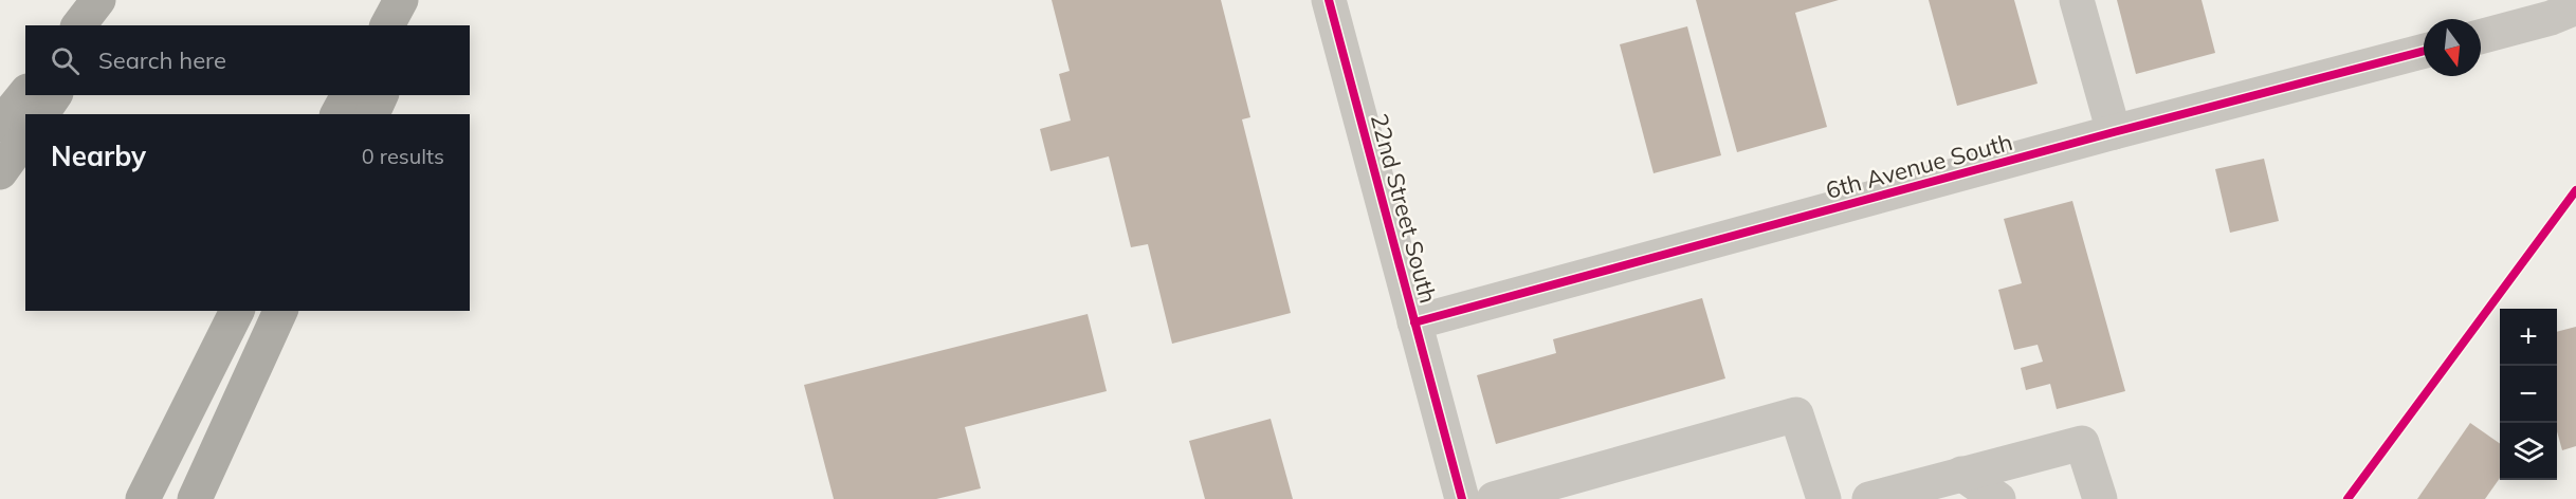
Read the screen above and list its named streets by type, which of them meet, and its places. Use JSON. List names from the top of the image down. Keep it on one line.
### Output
{"streets":{"street":["6th Avenue South","22nd Street South"]},"crossings":[["6th Avenue South","22nd Street South"]],"north":"bottom","page":{"search":"Search here","heading":["Nearby","0 results"],"map_buttons":["+","−"]}}
